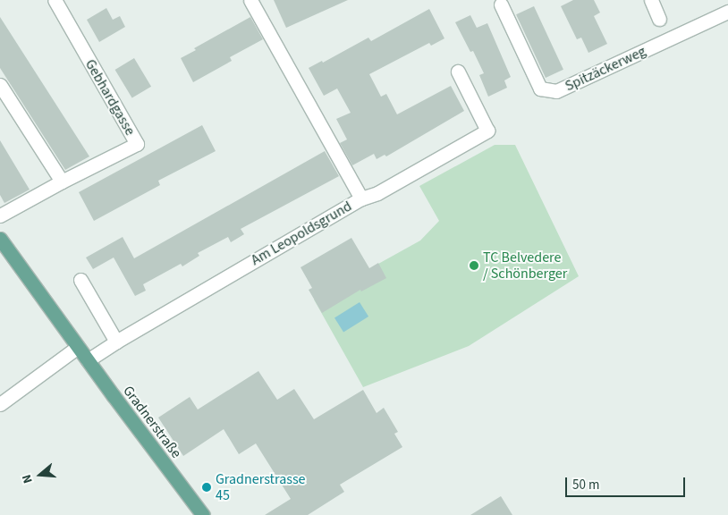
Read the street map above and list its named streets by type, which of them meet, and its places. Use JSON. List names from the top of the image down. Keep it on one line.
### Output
{"streets":{"main road":["Gradnerstraße"],"street":["Spitzäckerweg","Gebhardgasse","Am Leopoldsgrund"]},"crossings":[["Am Leopoldsgrund","Gradnerstraße"]],"places":["TC Belvedere / Schönberger","Gradnerstrasse 45"],"scale_bar":"50 m","north":"left"}
